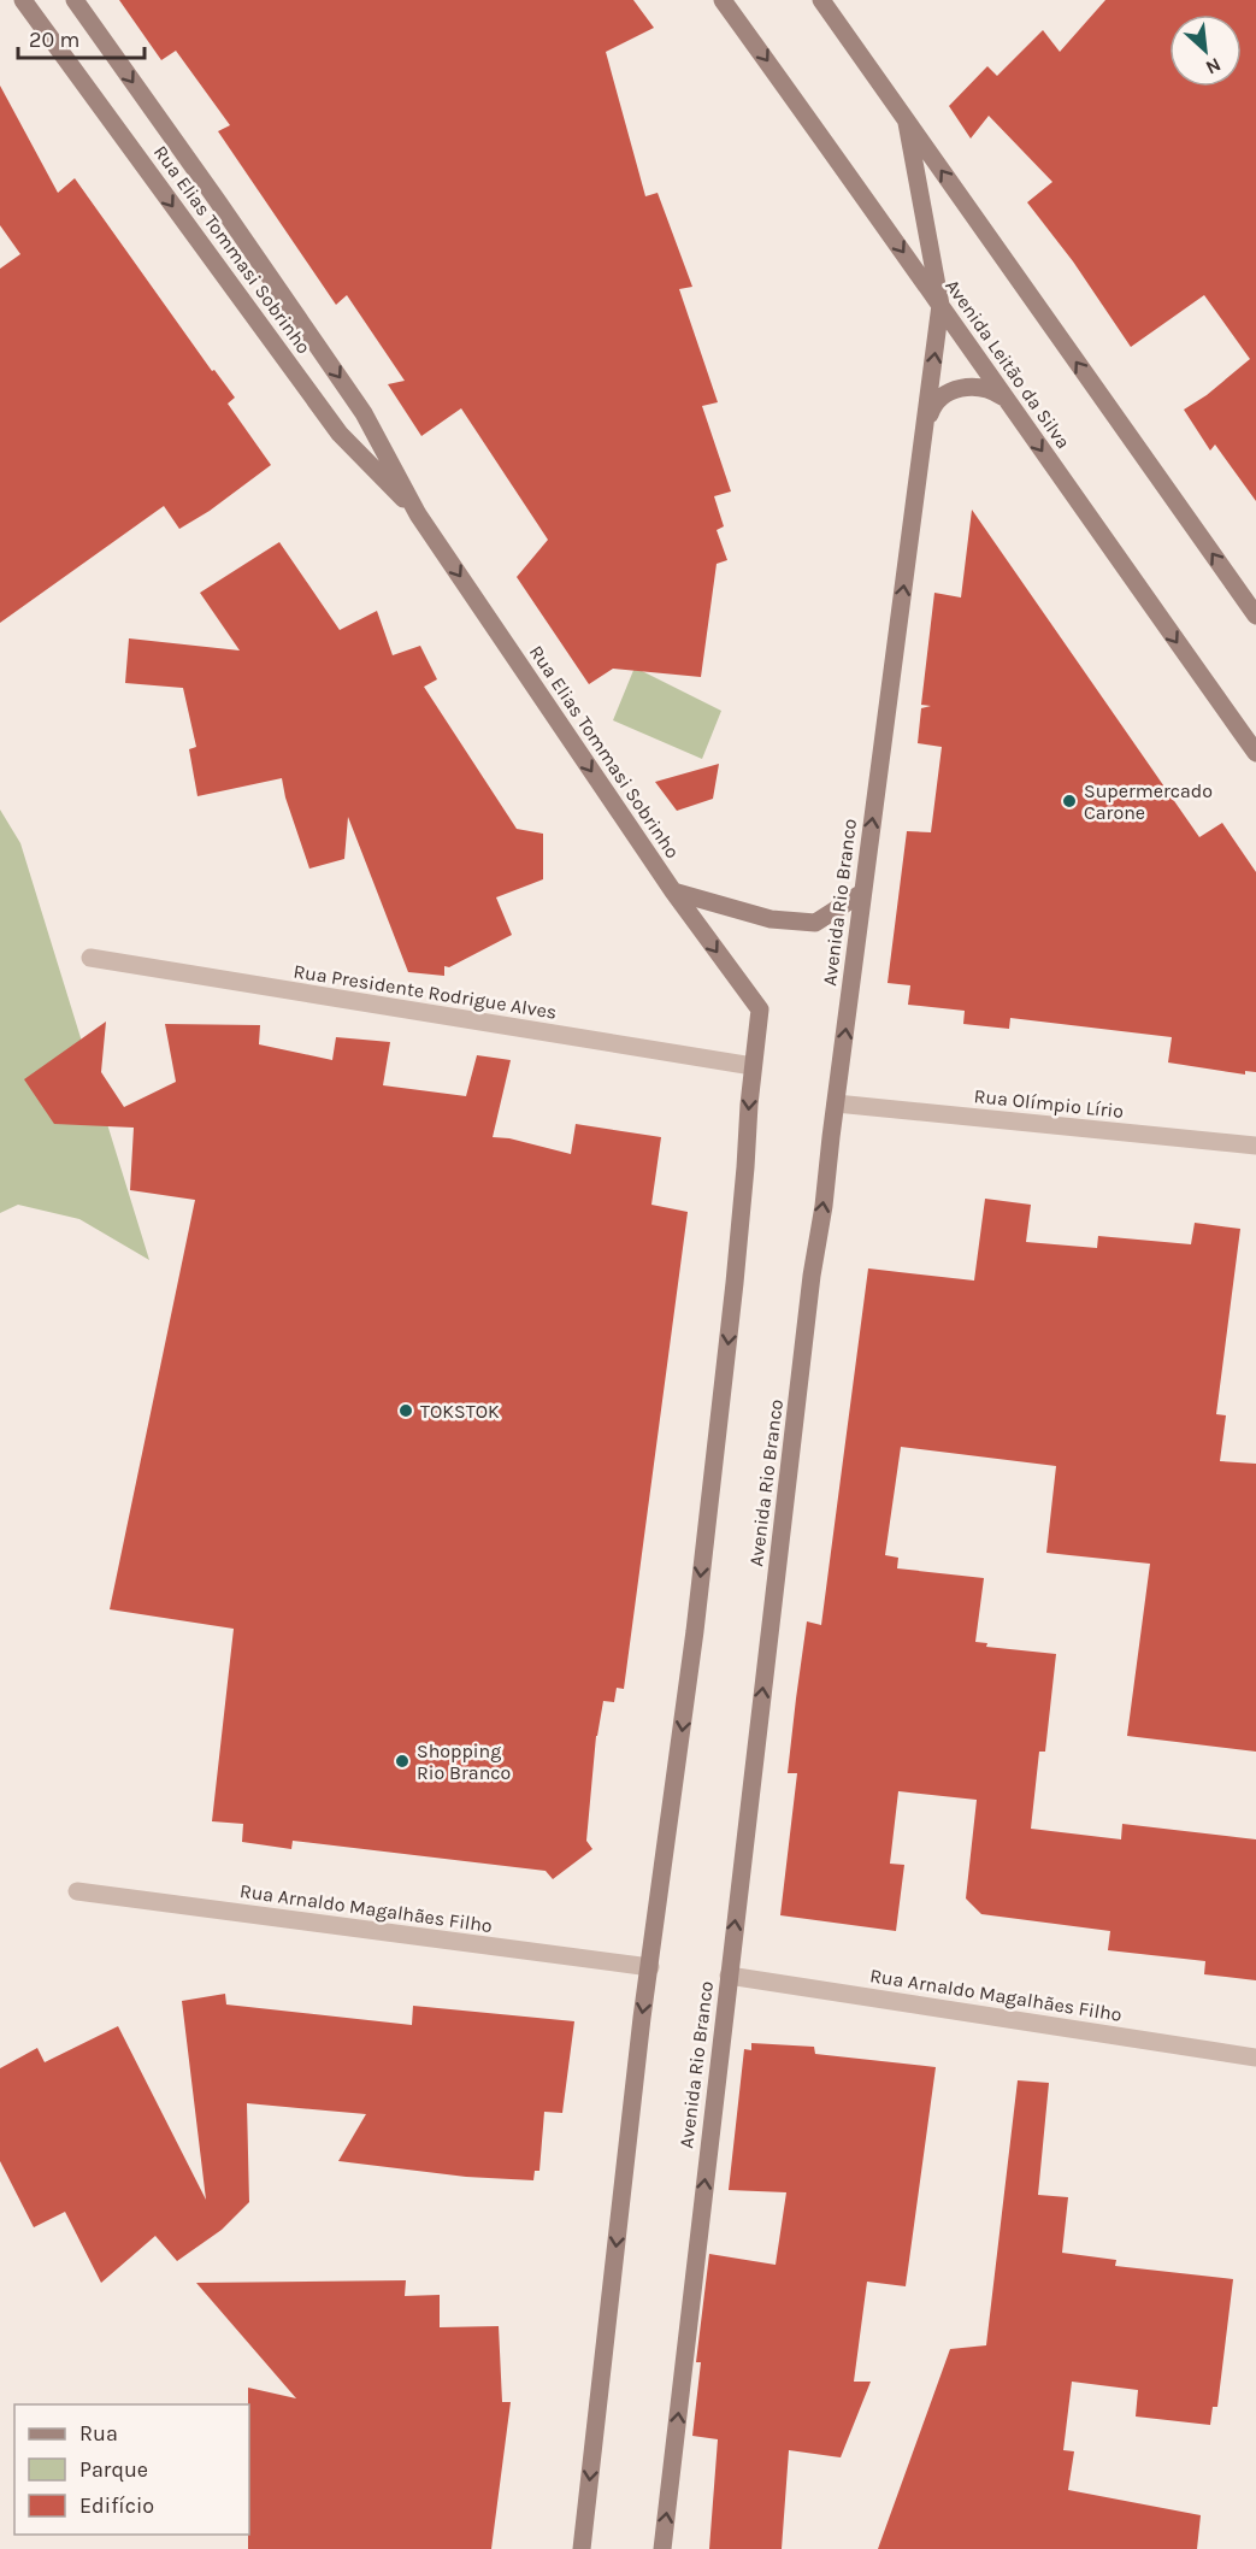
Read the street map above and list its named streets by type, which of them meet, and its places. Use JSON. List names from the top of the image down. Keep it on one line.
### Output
{"streets":{"street":["Rua Elias Tommasi Sobrinho","Avenida Leitão da Silva","Avenida Rio Branco","Rua Presidente Rodrigue Alves","Rua Olímpio Lírio","Rua Arnaldo Magalhães Filho"]},"crossings":[["Rua Elias Tommasi Sobrinho","Rua Presidente Rodrigue Alves"],["Avenida Leitão da Silva","Avenida Rio Branco"],["Avenida Rio Branco","Rua Olímpio Lírio"],["Avenida Rio Branco","Rua Arnaldo Magalhães Filho"]],"one_way":["Rua Elias Tommasi Sobrinho"],"places":["Supermercado Carone","TOKSTOK","Shopping Rio Branco"],"legend":["Rua","Parque","Edifício"],"scale_bar":"20 m","north":"bottom right"}
